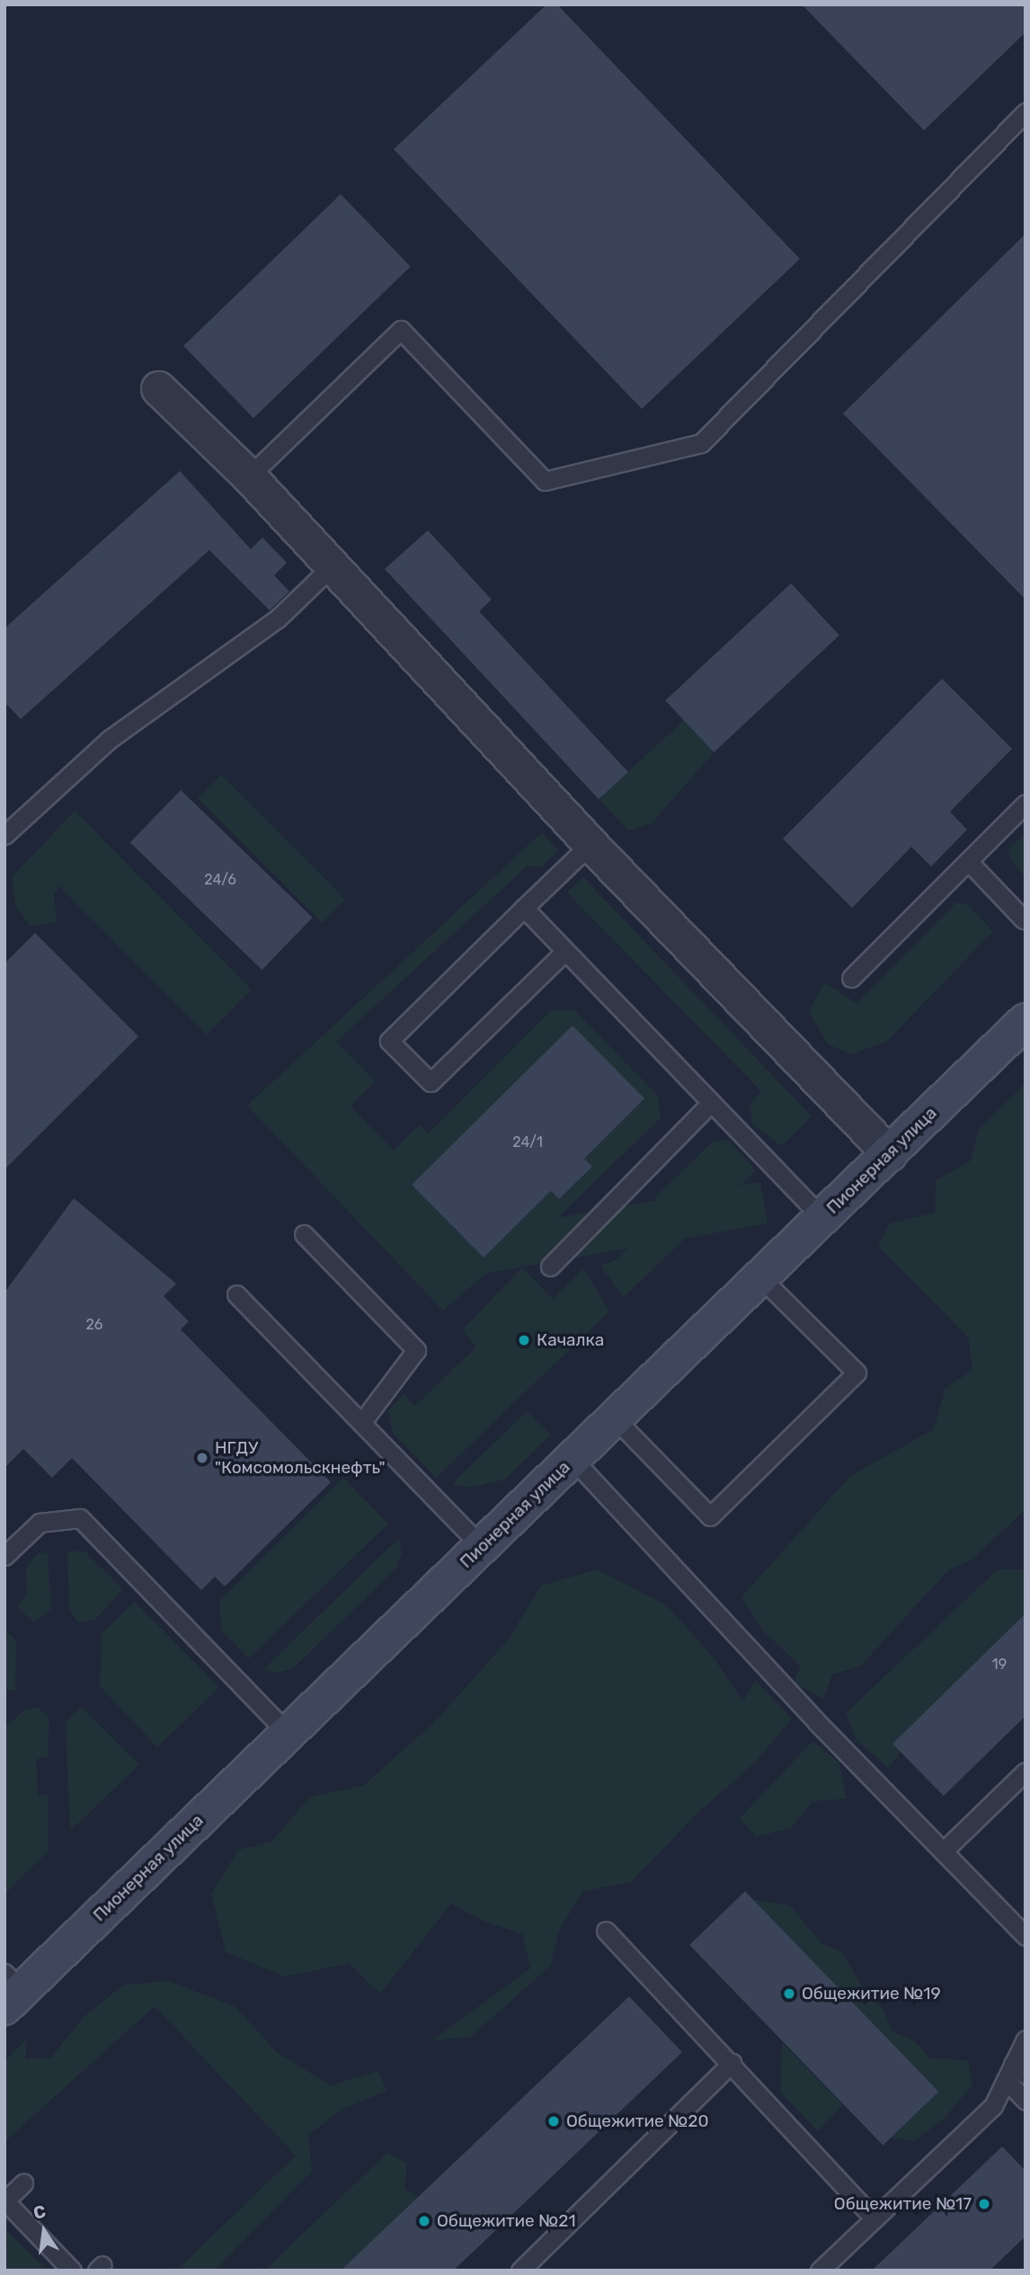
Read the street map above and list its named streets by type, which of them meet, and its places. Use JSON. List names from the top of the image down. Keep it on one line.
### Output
{"streets":{"main road":["Пионерная улица"]},"places":["Качалка","НГДУ \"Комсомольскнефть\"","Общежитие №19","Общежитие №20","Общежитие №17","Общежитие №21"],"house_numbers":["24/6","24/1","26","19"],"north":"top"}
